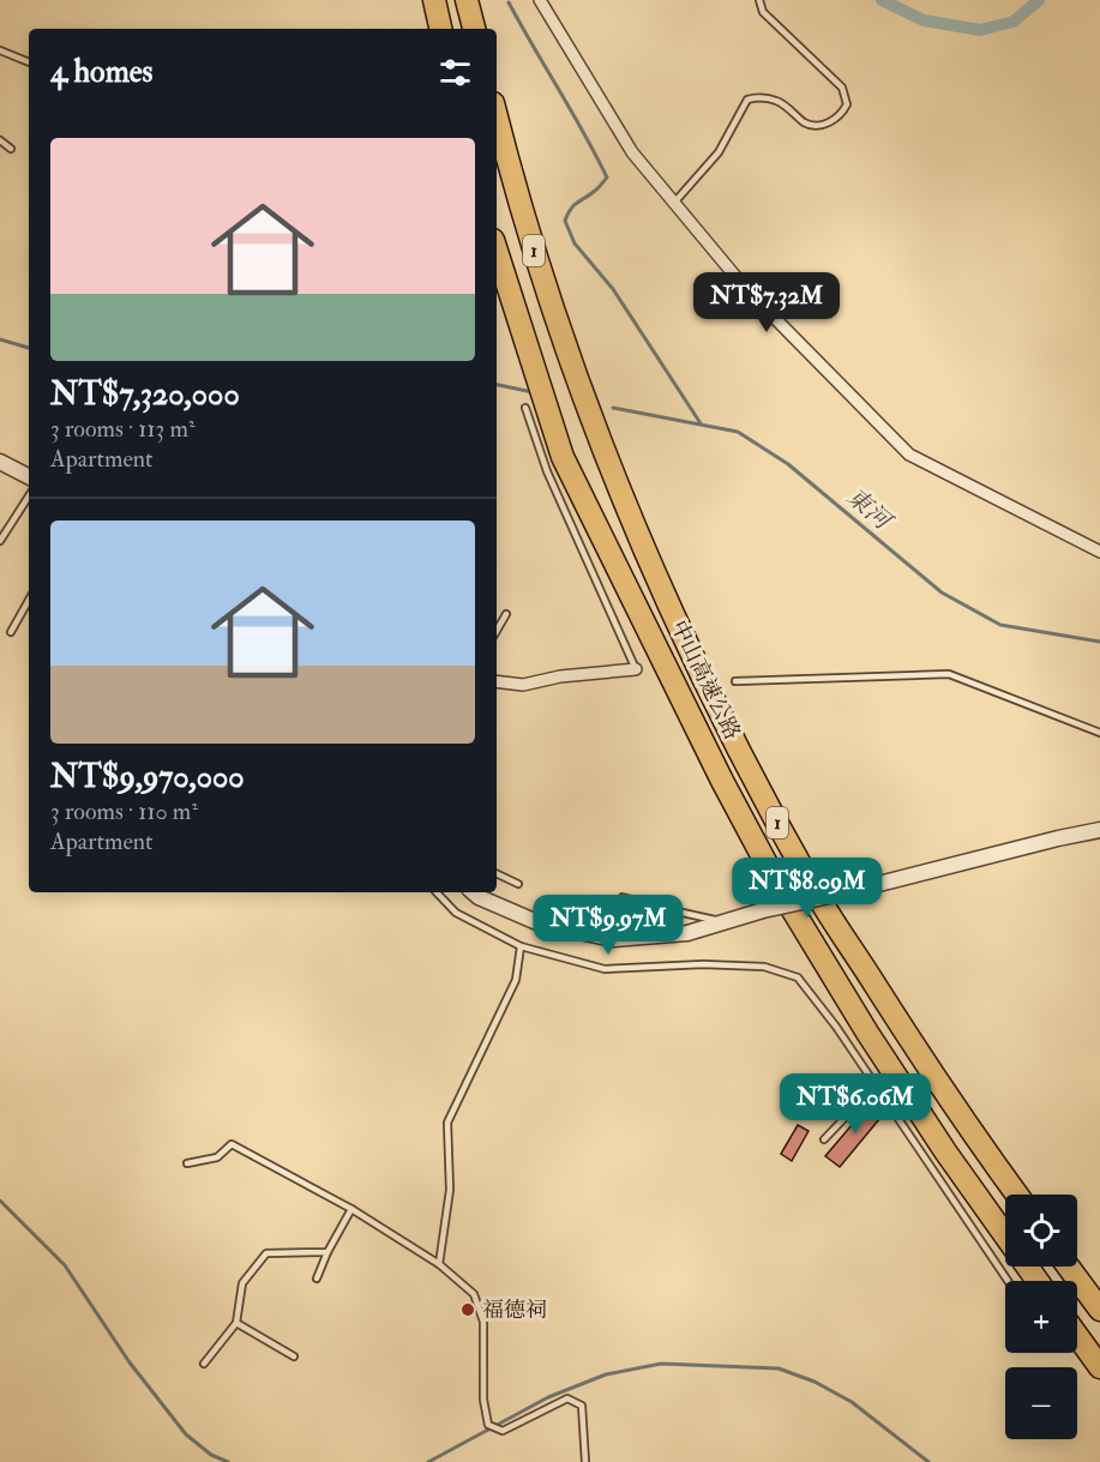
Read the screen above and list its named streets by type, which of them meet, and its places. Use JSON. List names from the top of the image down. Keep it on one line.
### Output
{"streets":{"highway":["1","中山高速公路"]},"water":["東河"],"places":["福德祠"],"page":{"heading":"4 homes","list":[{"name":"NT$7,320,000","note":"3 rooms · 113 m² · Apartment"},{"name":"NT$9,970,000","note":"3 rooms · 110 m² · Apartment"}],"price":["NT$7.32M","NT$8.09M","NT$9.97M","NT$6.06M"],"map_buttons":["+","−"]}}
